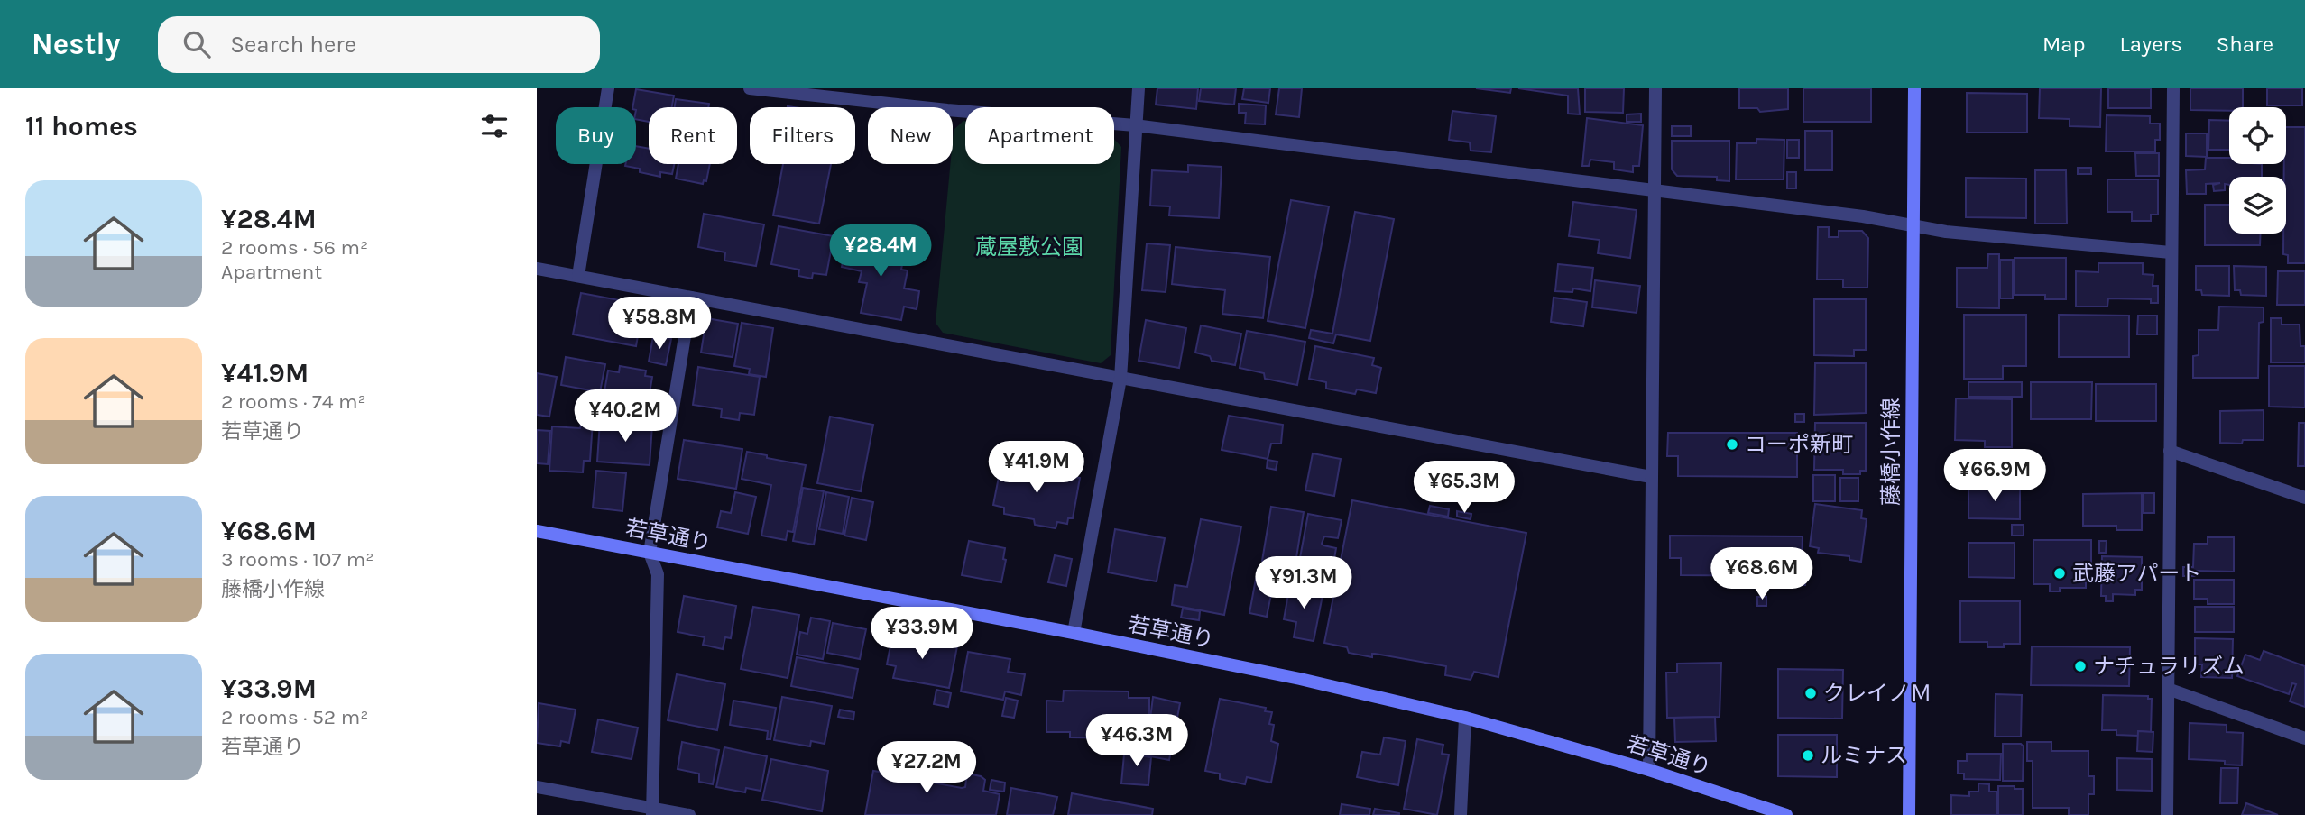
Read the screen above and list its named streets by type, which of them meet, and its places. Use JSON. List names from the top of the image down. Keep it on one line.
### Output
{"streets":{"street":["藤橋小作線","若草通り"]},"parks":["蔵屋敷公園"],"places":["コーポ新町","武藤アパート","ナチュラリズム","クレイノＭ","ルミナス"],"page":{"header":"Nestly","search":"Search here","nav":["Map","Layers","Share"],"heading":"11 homes","chip":["Buy","Rent","Filters","New","Apartment"],"list":[{"name":"¥28.4M","note":"2 rooms · 56 m² · Apartment"},{"name":"¥41.9M","note":"2 rooms · 74 m² · 若草通り"},{"name":"¥68.6M","note":"3 rooms · 107 m² · 藤橋小作線"},{"name":"¥33.9M","note":"2 rooms · 52 m² · 若草通り"}],"price":["¥28.4M","¥58.8M","¥40.2M","¥41.9M","¥66.9M","¥65.3M","¥68.6M","¥91.3M","¥33.9M","¥46.3M","¥27.2M"]}}
